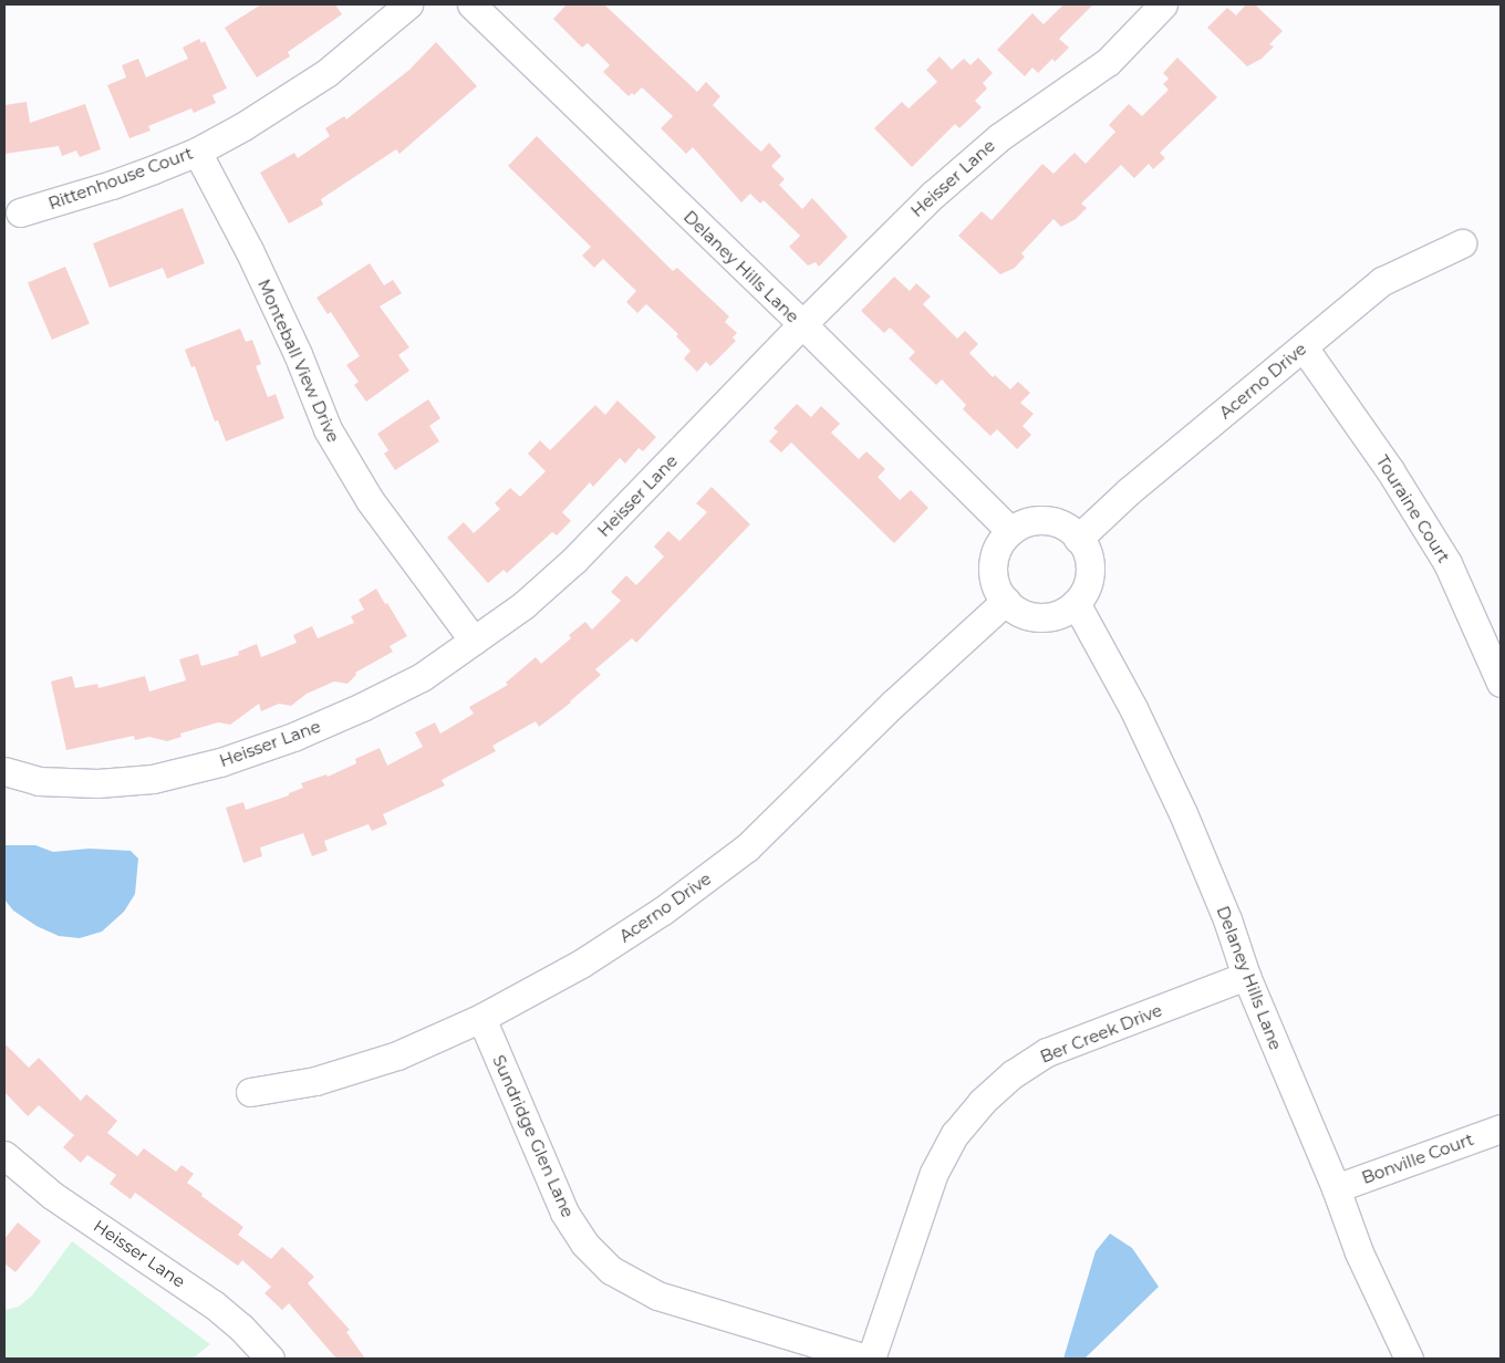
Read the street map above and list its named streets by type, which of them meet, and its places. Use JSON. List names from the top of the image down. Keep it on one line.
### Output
{"streets":{"street":["Rittenhouse Court","Heisser Lane","Delaney Hills Lane","Monteball View Drive","Acerno Drive","Touraine Court","Ber Creek Drive","Sundridge Glen Lane","Bonville Court"]},"crossings":[["Rittenhouse Court","Monteball View Drive"],["Heisser Lane","Delaney Hills Lane"],["Heisser Lane","Monteball View Drive"],["Delaney Hills Lane","Acerno Drive"],["Delaney Hills Lane","Ber Creek Drive"],["Delaney Hills Lane","Bonville Court"],["Acerno Drive","Touraine Court"],["Acerno Drive","Sundridge Glen Lane"]]}
